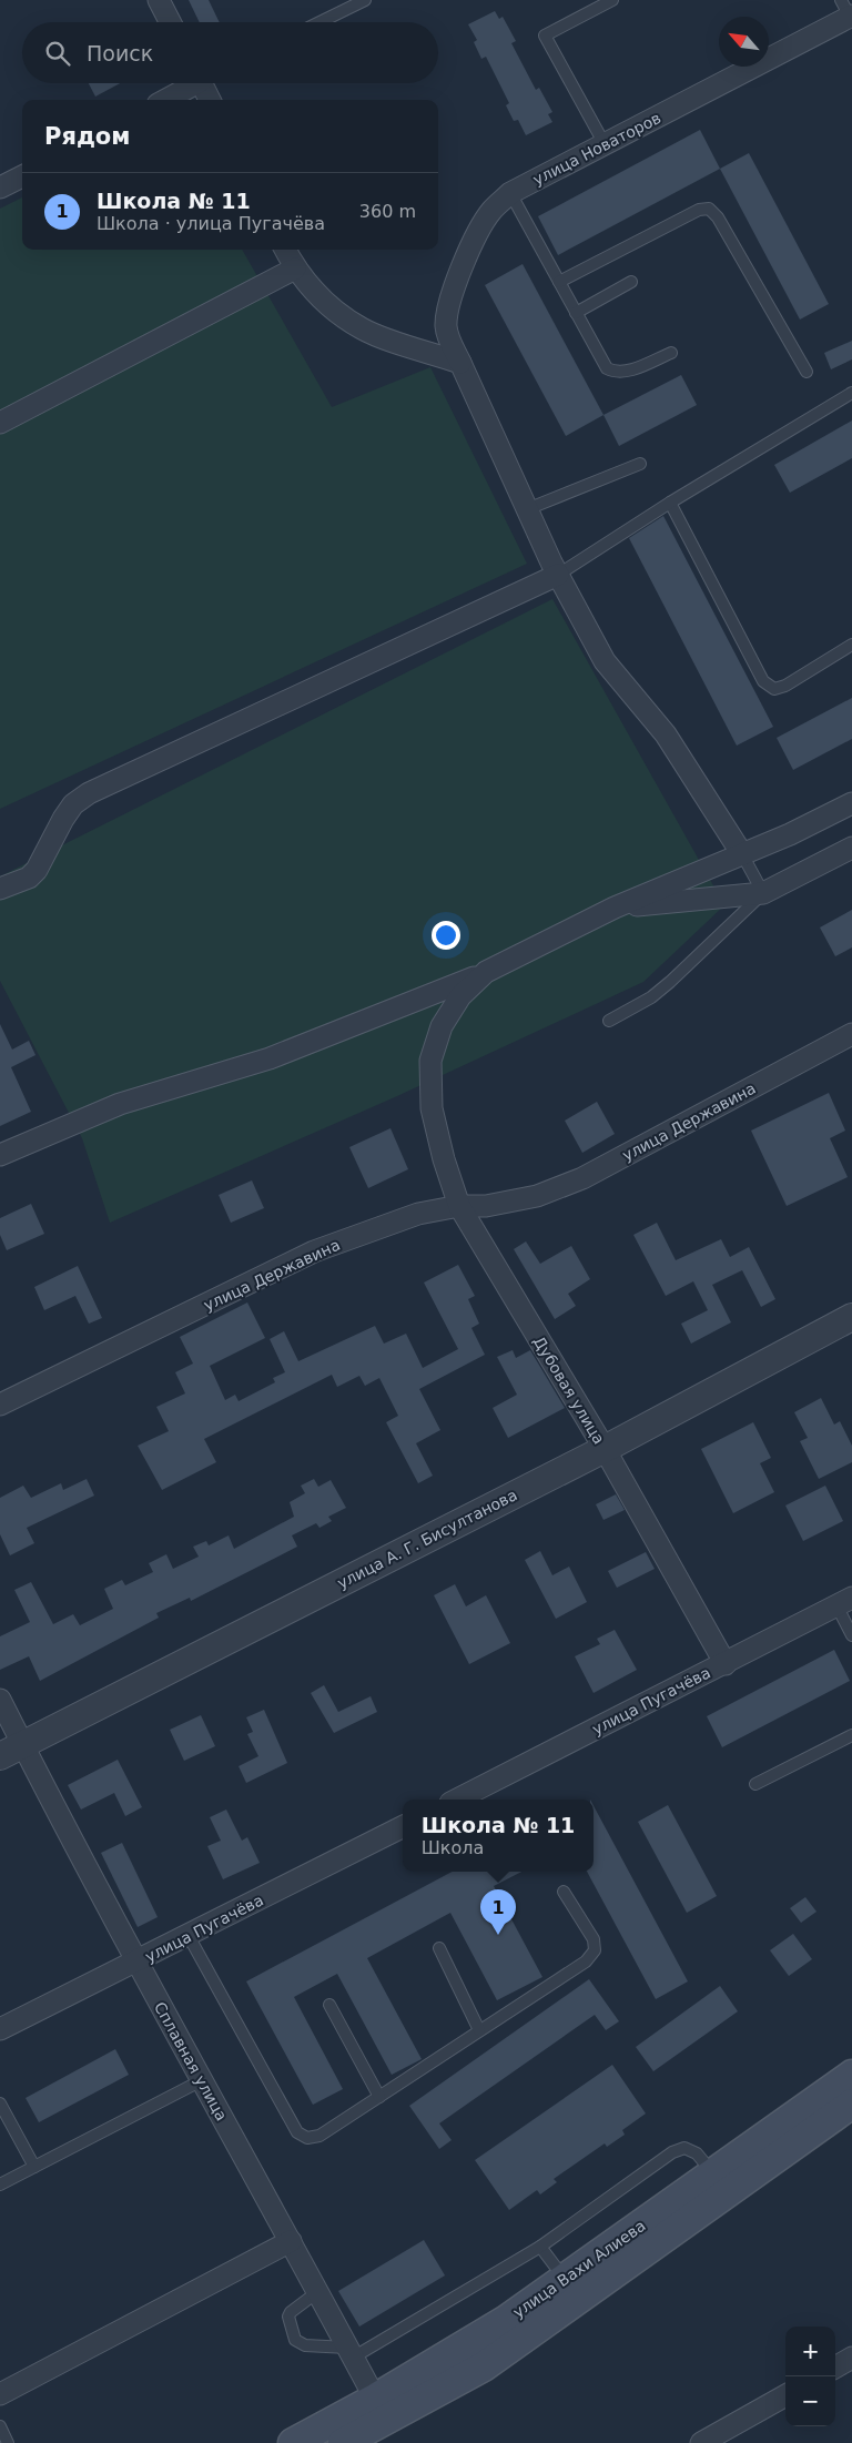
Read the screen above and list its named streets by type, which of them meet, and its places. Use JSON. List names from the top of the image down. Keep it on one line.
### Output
{"streets":{"main road":["улица Вахи Алиева"],"street":["улица Новаторов","улица Державина","Дубовая улица","улица А. Г. Бисултанова","улица Пугачёва","Сплавная улица"]},"crossings":[["улица Державина","Дубовая улица"],["Дубовая улица","улица А. Г. Бисултанова"],["Дубовая улица","улица Пугачёва"],["улица А. Г. Бисултанова","Сплавная улица"],["улица Пугачёва","Сплавная улица"],["Сплавная улица","улица Вахи Алиева"]],"north":"top left","page":{"search":"Поиск","heading":"Рядом","list":[{"mark":"1","name":"Школа № 11","note":"Школа · улица Пугачёва","value":"360 m"}],"popup":["Школа № 11","Школа"],"pins":"1","map_buttons":["+","−"]}}
